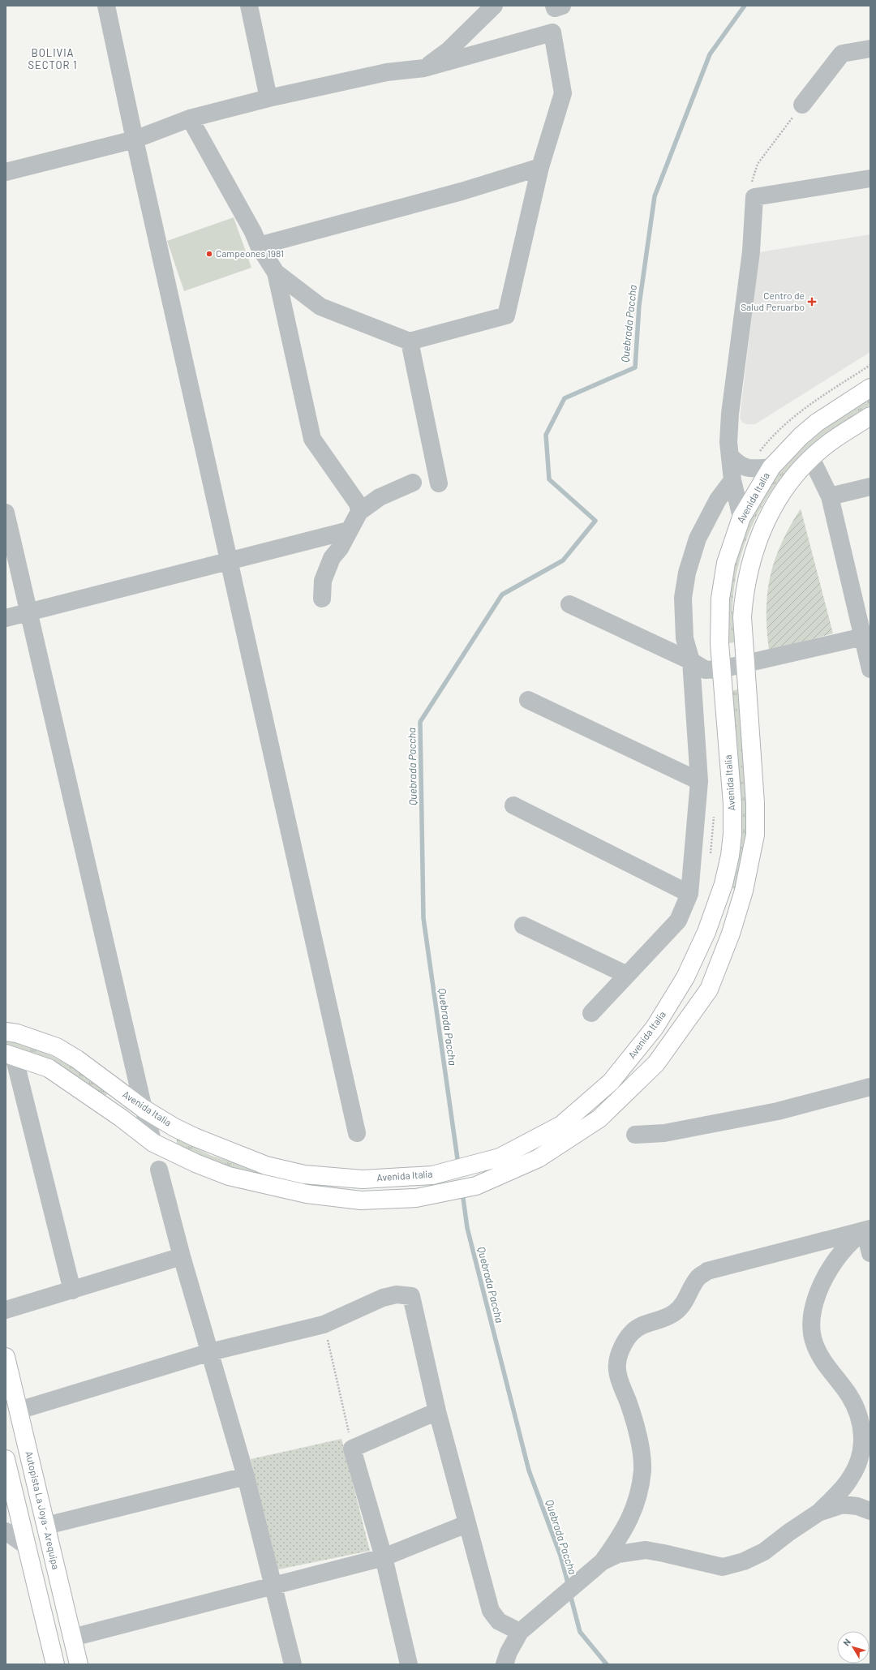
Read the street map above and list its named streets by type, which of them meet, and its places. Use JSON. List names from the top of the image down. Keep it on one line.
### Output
{"streets":{"main road":["Avenida Italia","Autopista La Joya - Arequipa"]},"districts":["BOLIVIA SECTOR 1"],"water":["Quebrada Paccha"],"places":{"other":["Campeones 1981"],"health":["Centro de Salud Peruarbo"]},"north":"top left"}
